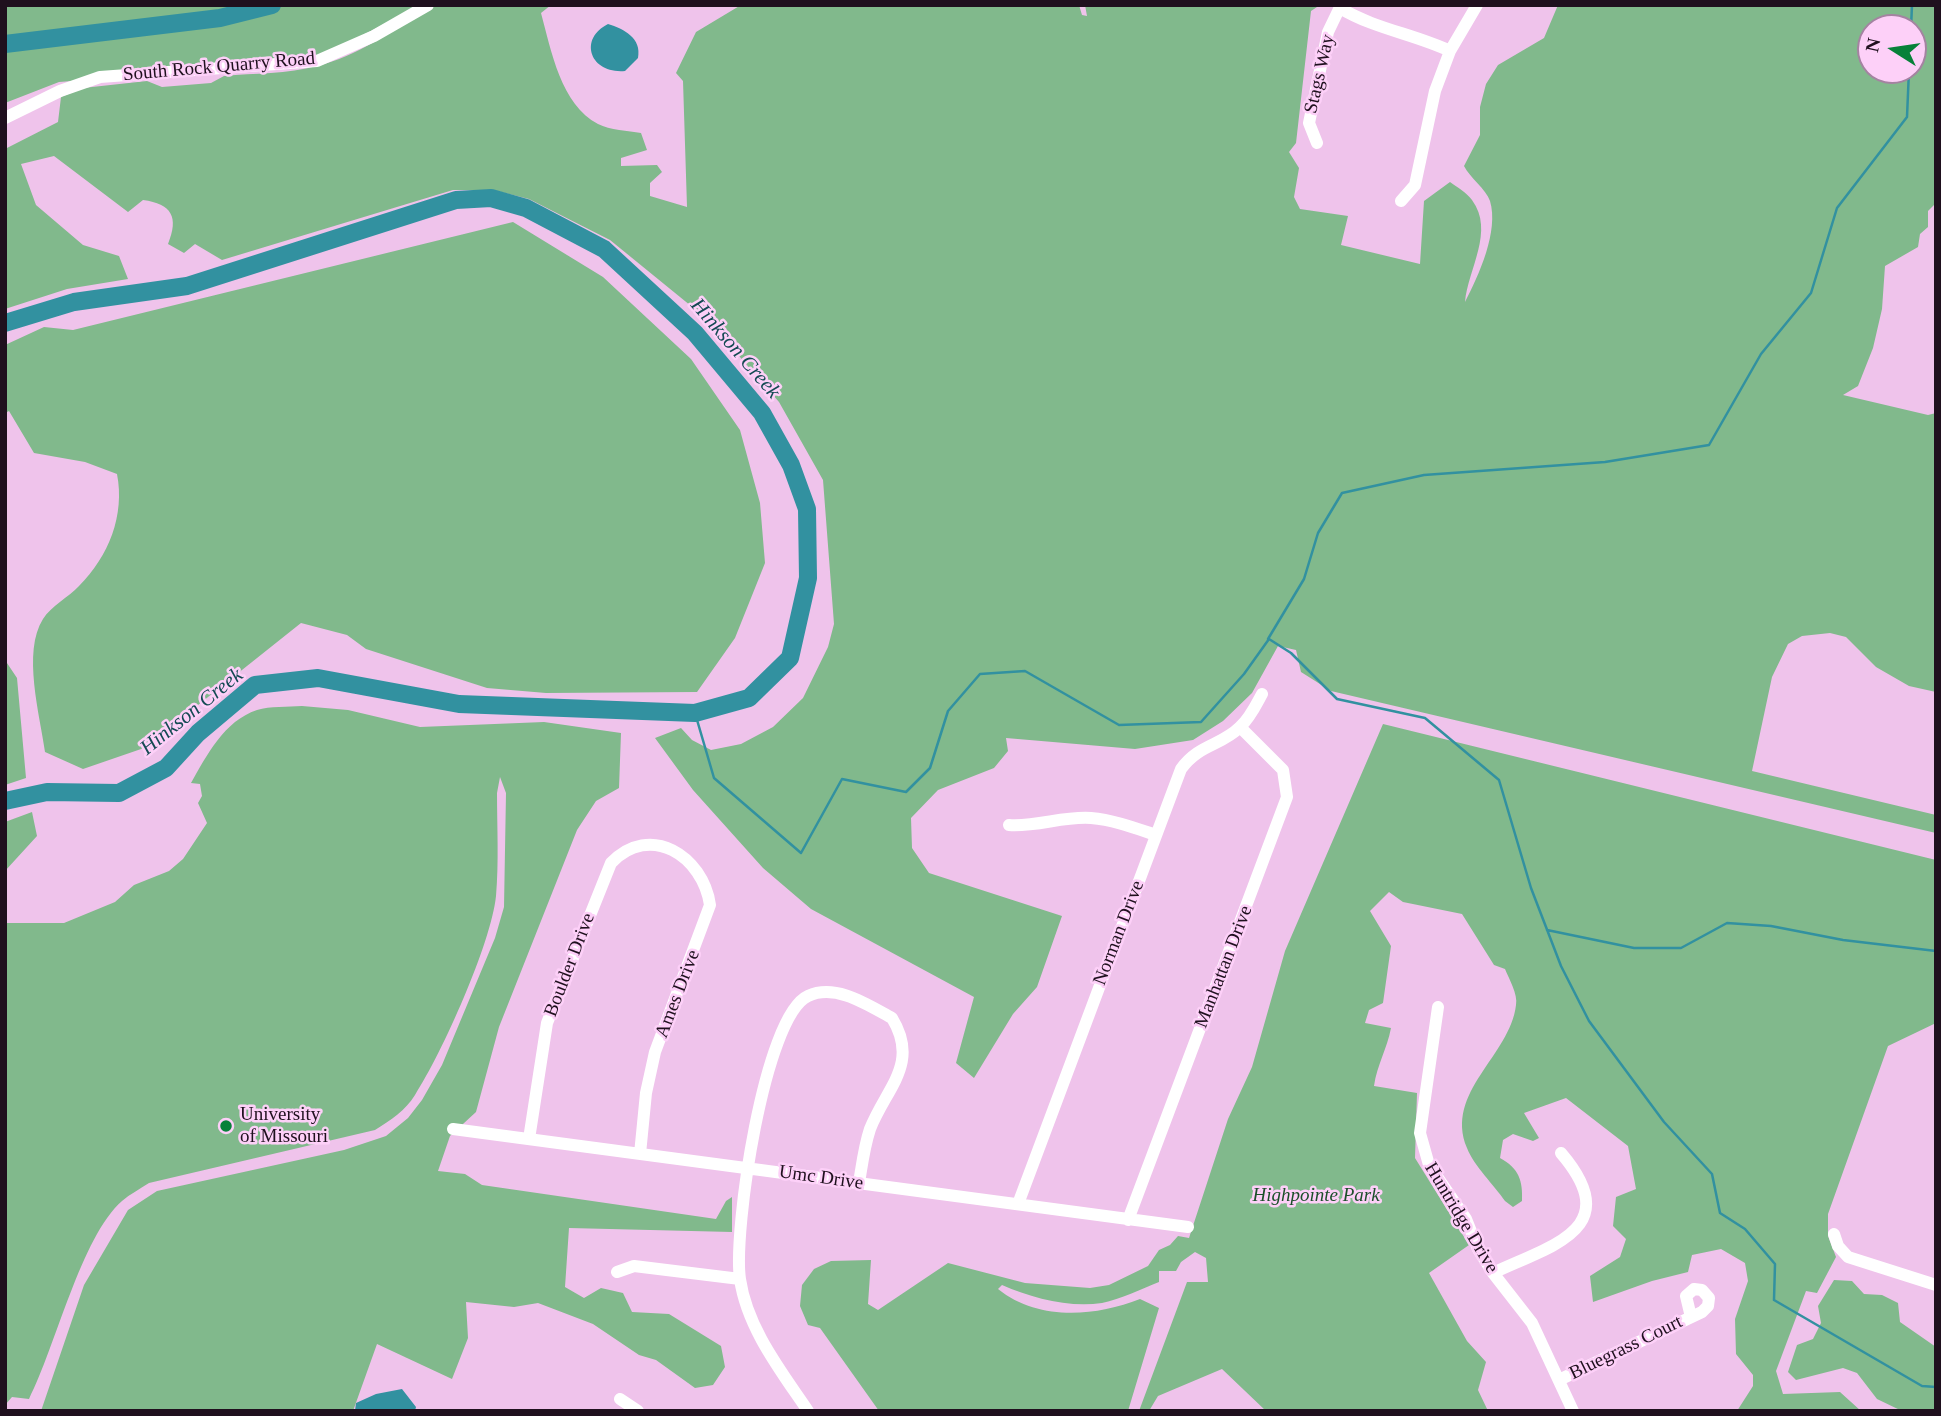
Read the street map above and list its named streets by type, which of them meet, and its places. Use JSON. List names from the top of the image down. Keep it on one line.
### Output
{"streets":{"street":["South Rock Quarry Road","Stags Way","Norman Drive","Boulder Drive","Manhattan Drive","Ames Drive","Umc Drive","Huntridge Drive","Bluegrass Court"]},"crossings":[["Norman Drive","Manhattan Drive"],["Norman Drive","Umc Drive"],["Boulder Drive","Ames Drive"],["Boulder Drive","Umc Drive"],["Manhattan Drive","Umc Drive"],["Ames Drive","Umc Drive"],["Huntridge Drive","Bluegrass Court"]],"water":["Hinkson Creek"],"parks":["Highpointe Park"],"places":["University of Missouri"],"north":"left"}
